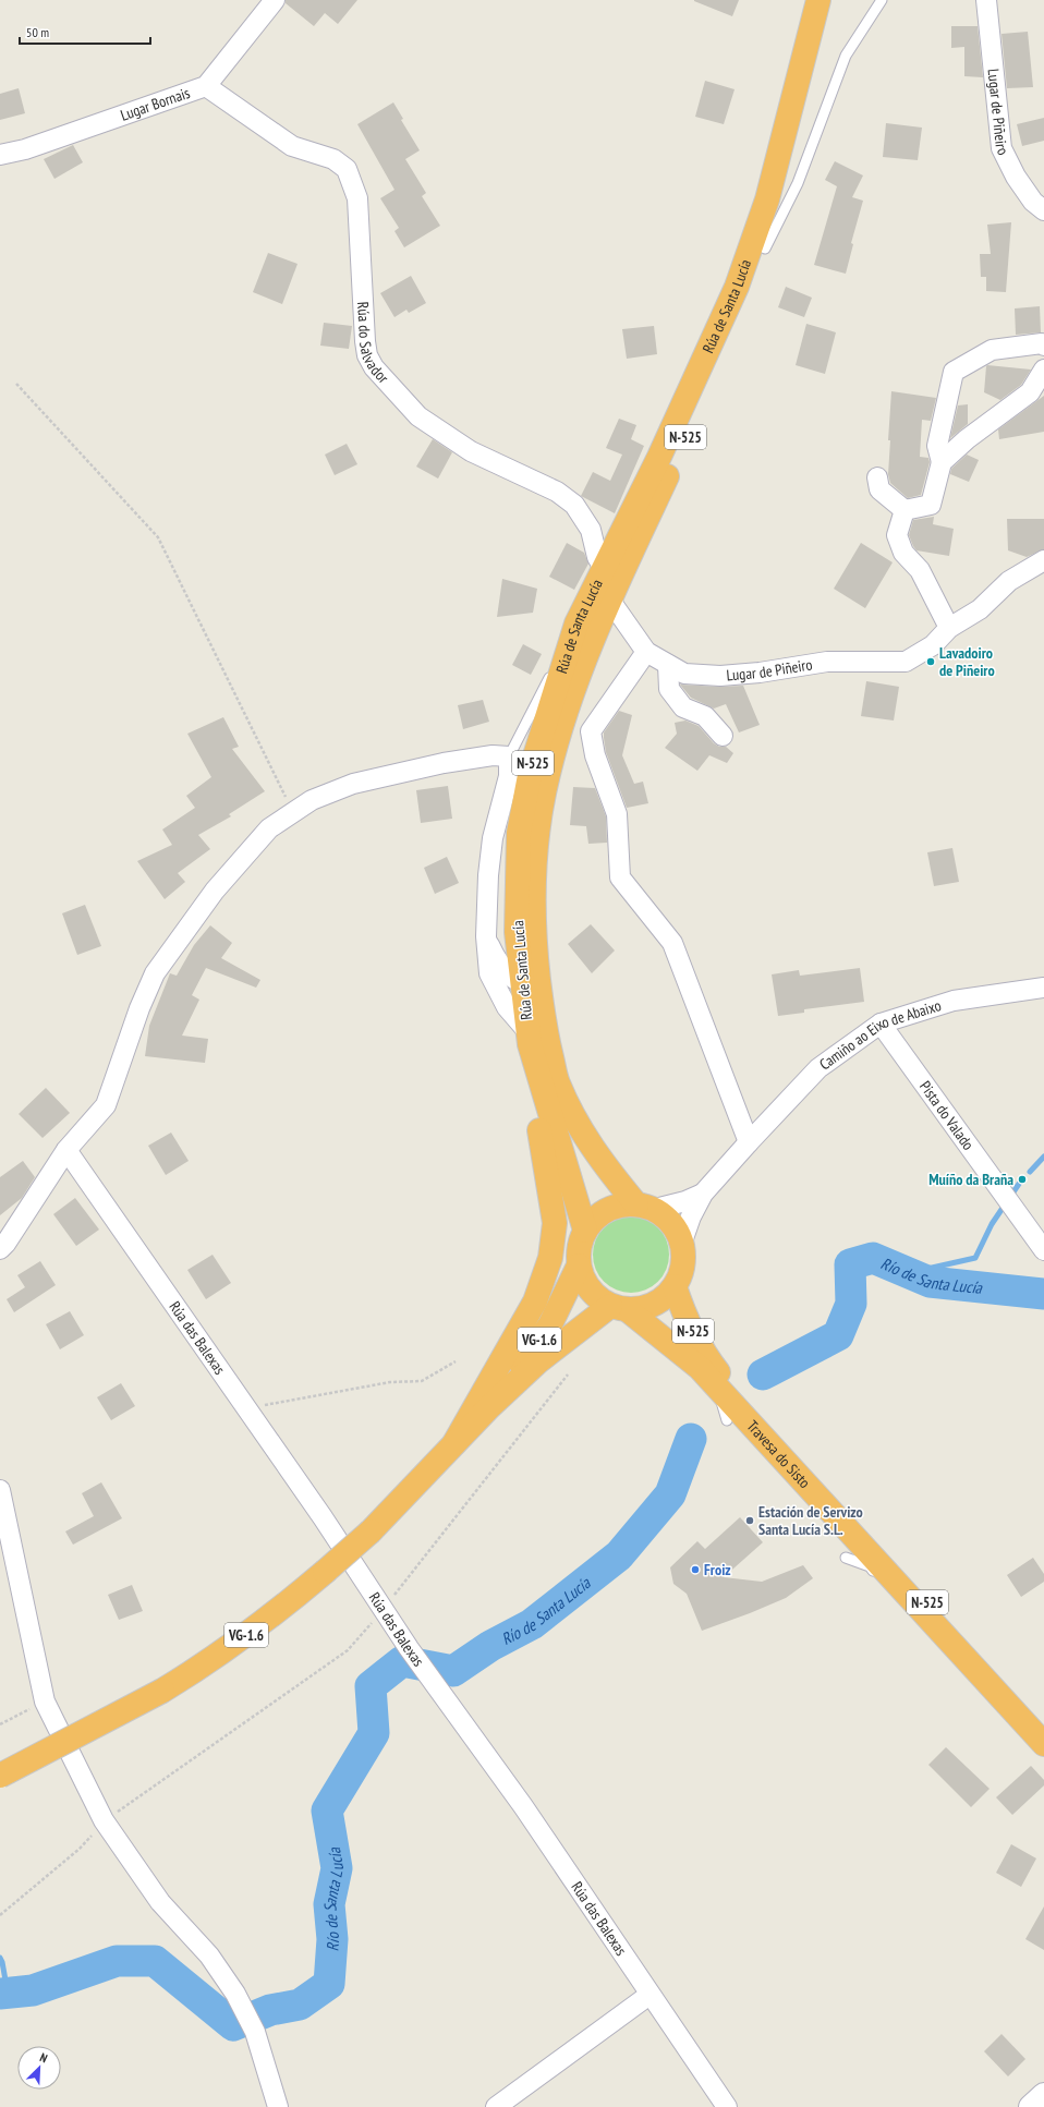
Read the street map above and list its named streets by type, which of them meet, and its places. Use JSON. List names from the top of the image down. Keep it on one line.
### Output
{"streets":{"highway":["Rúa de Santa Lucía","N-525","VG-1.6","Travesa do Sisto"],"street":["Lugar Bornais","Lugar de Piñeiro","Rúa do Salvador","Camiño ao Eixo de Abaixo","Pista do Valado","Rúa das Balexas"]},"crossings":[["Lugar Bornais","Rúa do Salvador"],["Lugar de Piñeiro","Rúa de Santa Lucía"],["Rúa de Santa Lucía","Rúa do Salvador"],["Rúa de Santa Lucía","N-525"],["Rúa de Santa Lucía","VG-1.6"],["Rúa de Santa Lucía","Travesa do Sisto"],["N-525","VG-1.6"],["N-525","Travesa do Sisto"],["Camiño ao Eixo de Abaixo","Pista do Valado"],["VG-1.6","Travesa do Sisto"]],"water":["Río de Santa Lucía"],"places":["Lavadoiro de Piñeiro","Muíño da Braña","Estación de Servizo Santa Lucía S.L.","Froiz"],"scale_bar":"50 m","north":"top right"}
